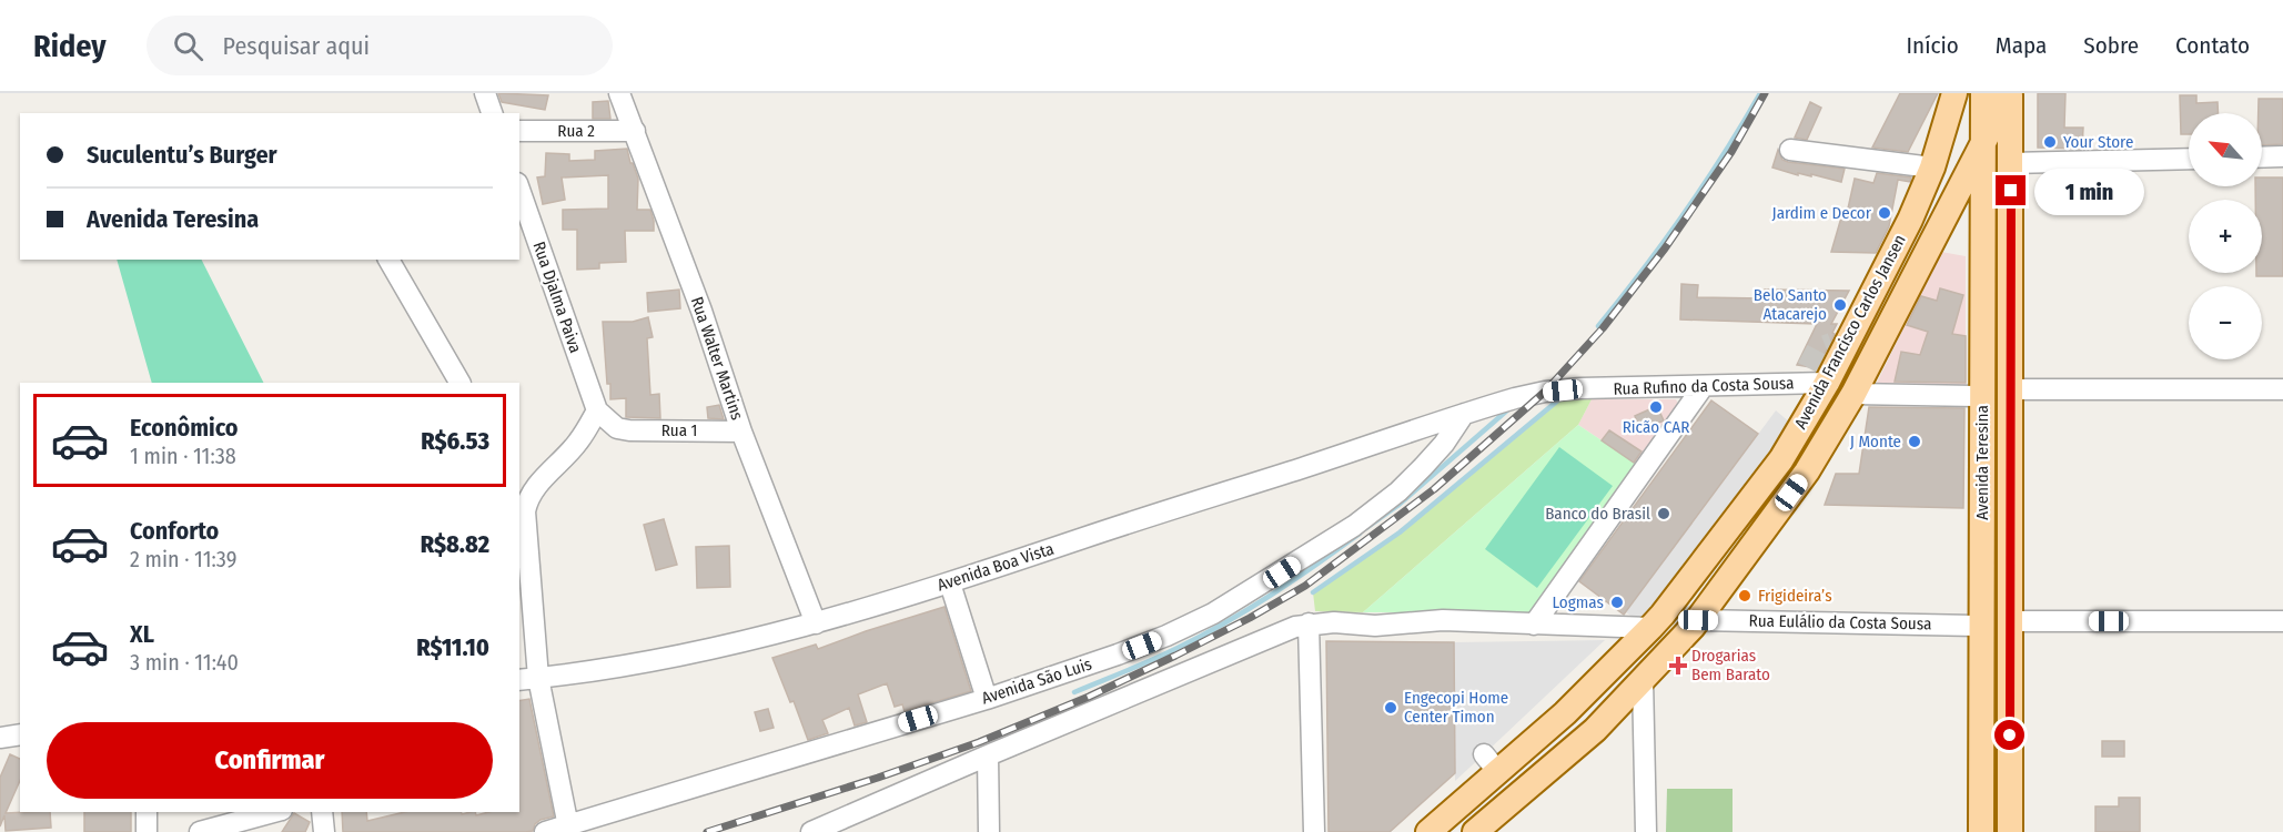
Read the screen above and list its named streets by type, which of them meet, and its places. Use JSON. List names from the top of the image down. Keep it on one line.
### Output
{"streets":{"main road":["Avenida Francisco Carlos Jansen","Avenida Teresina"],"street":["Rua 2","Rua Djalma Paiva","Rua Walter Martins","Rua Rufino da Costa Sousa","Rua 1","Avenida Boa Vista","Rua Eulálio da Costa Sousa","Avenida São Luis"]},"crossings":[["Rua 2","Rua Walter Martins"],["Rua Djalma Paiva","Rua 1"],["Avenida Francisco Carlos Jansen","Rua Rufino da Costa Sousa"],["Avenida Francisco Carlos Jansen","Avenida Teresina"],["Avenida Francisco Carlos Jansen","Rua Eulálio da Costa Sousa"],["Rua Walter Martins","Rua 1"],["Rua Walter Martins","Avenida Boa Vista"],["Rua Rufino da Costa Sousa","Avenida Boa Vista"],["Rua Rufino da Costa Sousa","Avenida São Luis"],["Avenida Teresina","Rua Eulálio da Costa Sousa"],["Avenida Boa Vista","Avenida São Luis"]],"places":{"other":["Your Store","Jardim e Decor","Belo Santo Atacarejo","Ricão CAR","J Monte","Banco do Brasil","Frigideira’s","Logmas","Engecopi Home Center Timon"],"health":["Drogarias Bem Barato"]},"north":"top left","page":{"header":"Ridey","search":"Pesquisar aqui","nav":["Início","Mapa","Sobre","Contato"],"map_buttons":["+","−"],"banner":["Suculentu’s Burger","Avenida Teresina"],"bubble":"1 min","list":[{"name":"Econômico","note":"1 min · 11:38","value":"R$6.53"},{"name":"Conforto","note":"2 min · 11:39","value":"R$8.82"},{"name":"XL","note":"3 min · 11:40","value":"R$11.10"}],"buttons":"Confirmar"}}
